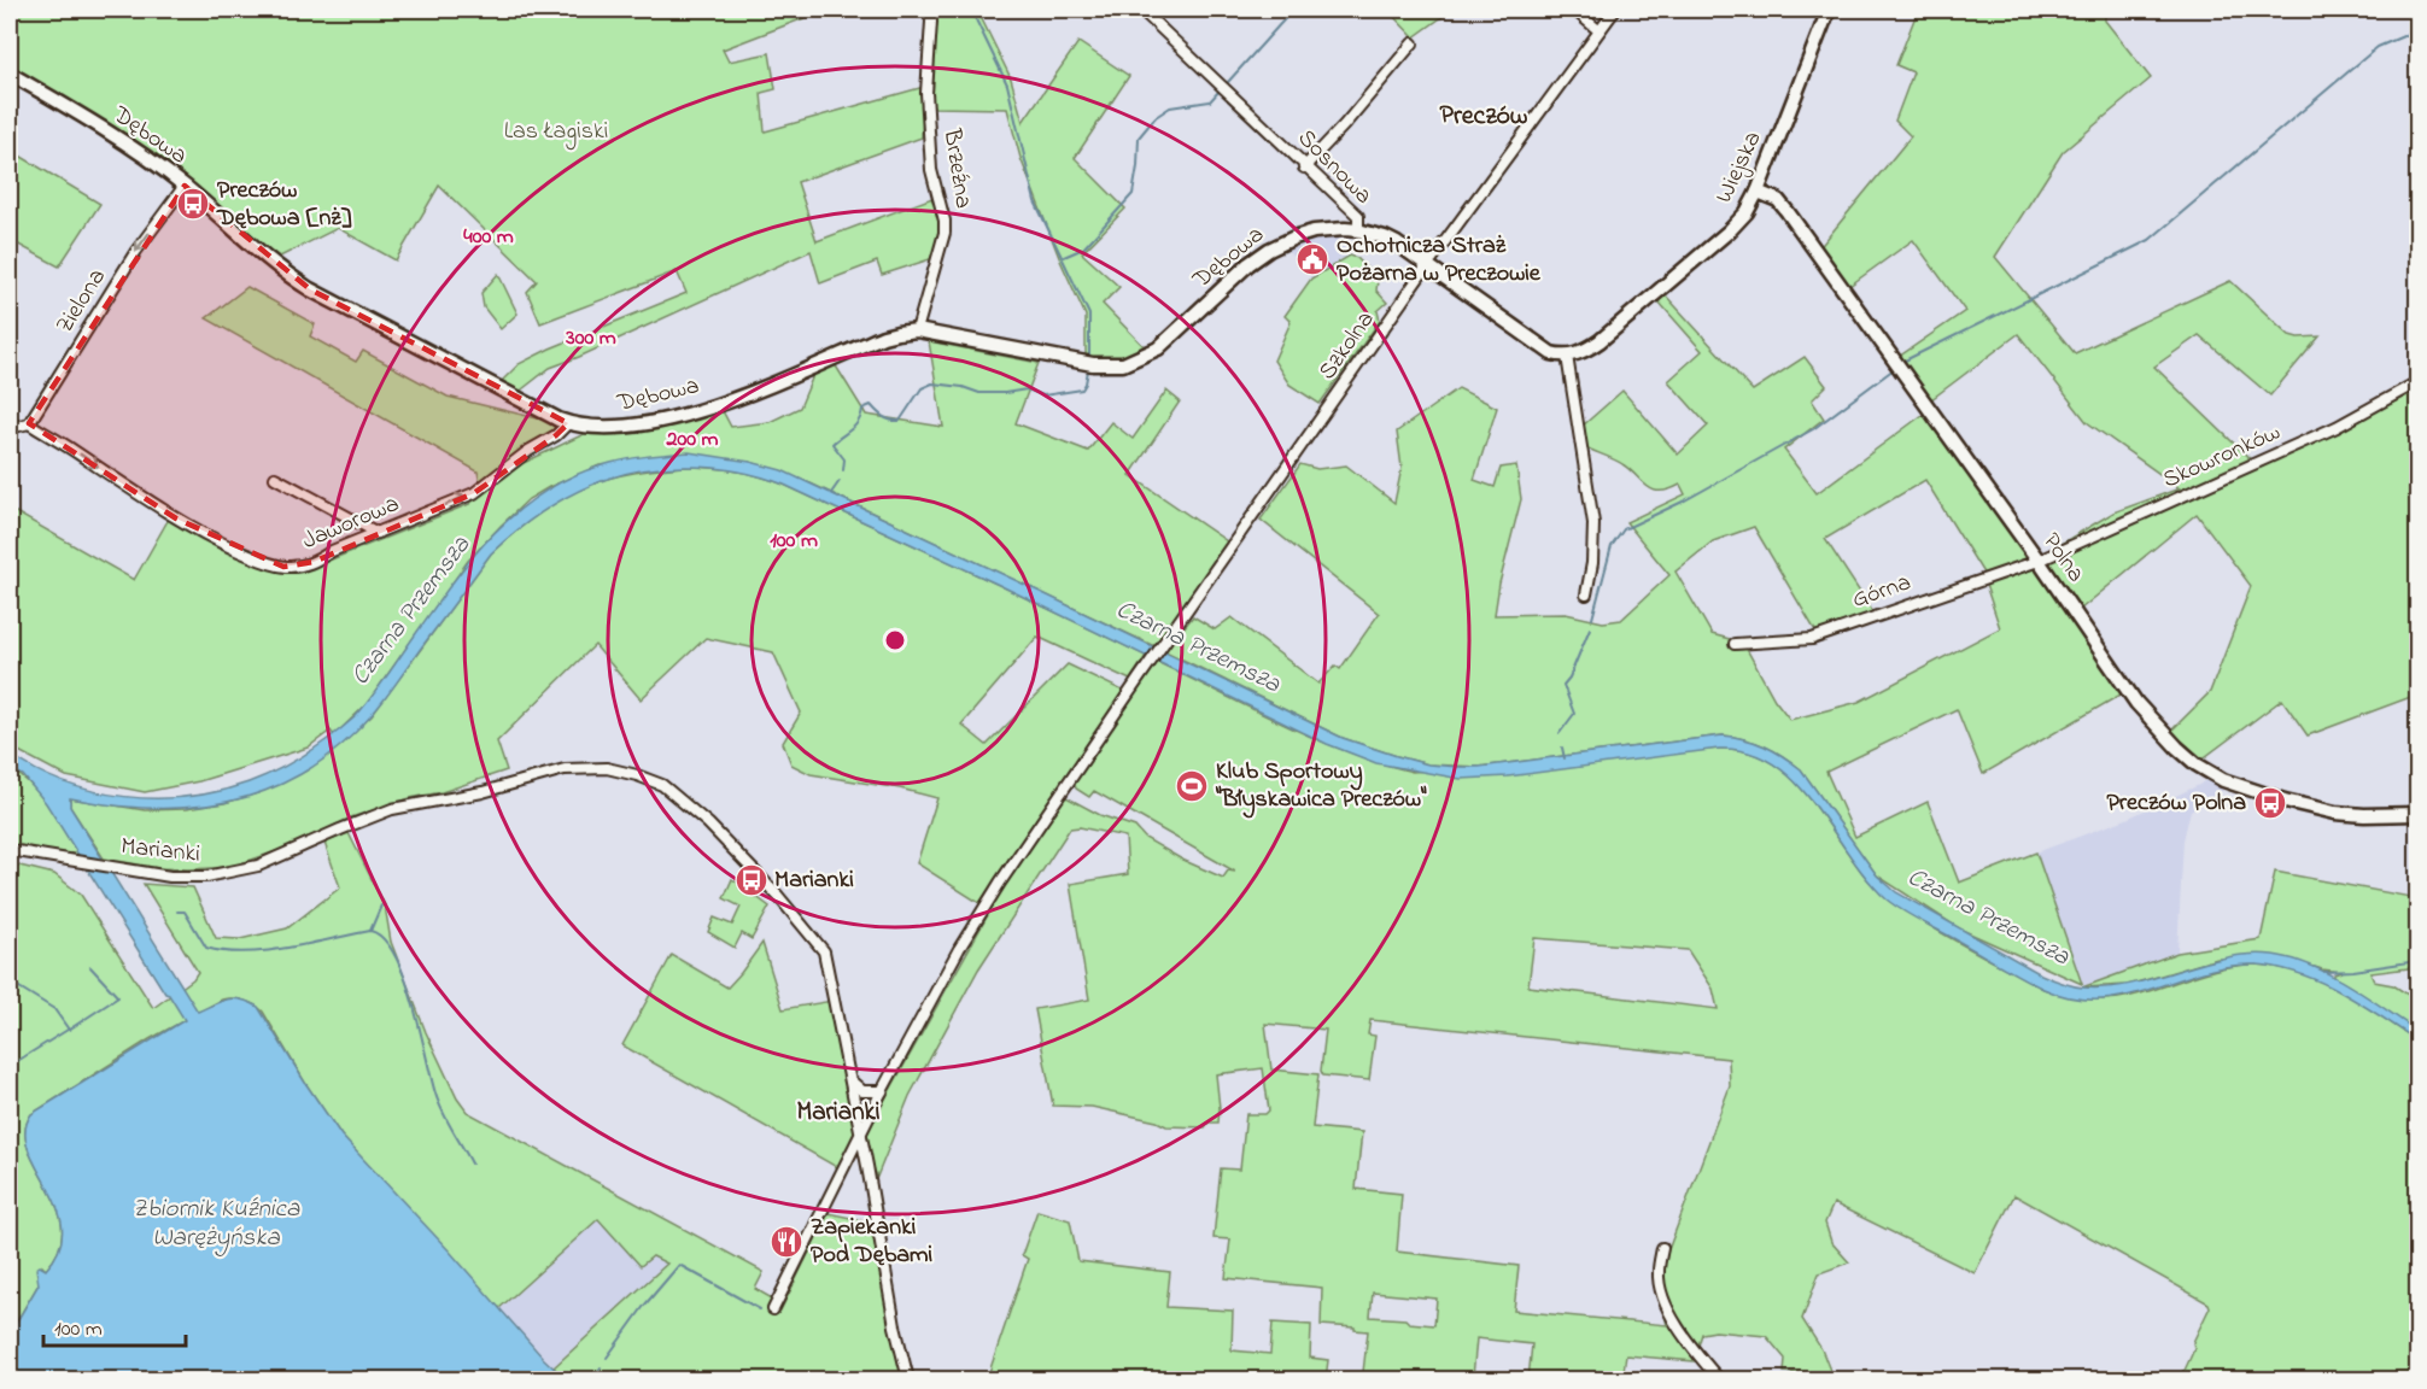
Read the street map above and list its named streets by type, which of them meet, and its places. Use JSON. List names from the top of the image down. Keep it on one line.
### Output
{"streets":{"street":["Dębowa","Sosnowa","Wiejska","Brzeźna","Zielona","Szkolna","Skowronków","Jaworowa","Polna","Górna","Marianki"]},"crossings":[["Dębowa","Sosnowa"],["Dębowa","Brzeźna"],["Dębowa","Zielona"],["Dębowa","Jaworowa"],["Sosnowa","Wiejska"],["Sosnowa","Szkolna"],["Wiejska","Polna"],["Zielona","Jaworowa"],["Skowronków","Polna"],["Skowronków","Górna"],["Polna","Górna"]],"one_way":["Zielona","Jaworowa"],"districts":["Preczów","Marianki"],"water":["Czarna Przemsza","Zbiornik Kuźnica Warężyńska"],"parks":["Las Łagiski"],"places":{"bus stop":["Preczów Dębowa [nż]","Preczów Polna","Marianki"],"public building":["Ochotnicza Straż Pożarna w Preczowie"],"sports":["Klub Sportowy \"Błyskawica Preczów\""],"restaurant":["Zapiekanki Pod Dębami"]},"scale_bar":"100 m","rings":["400 m","300 m","200 m","100 m"]}
